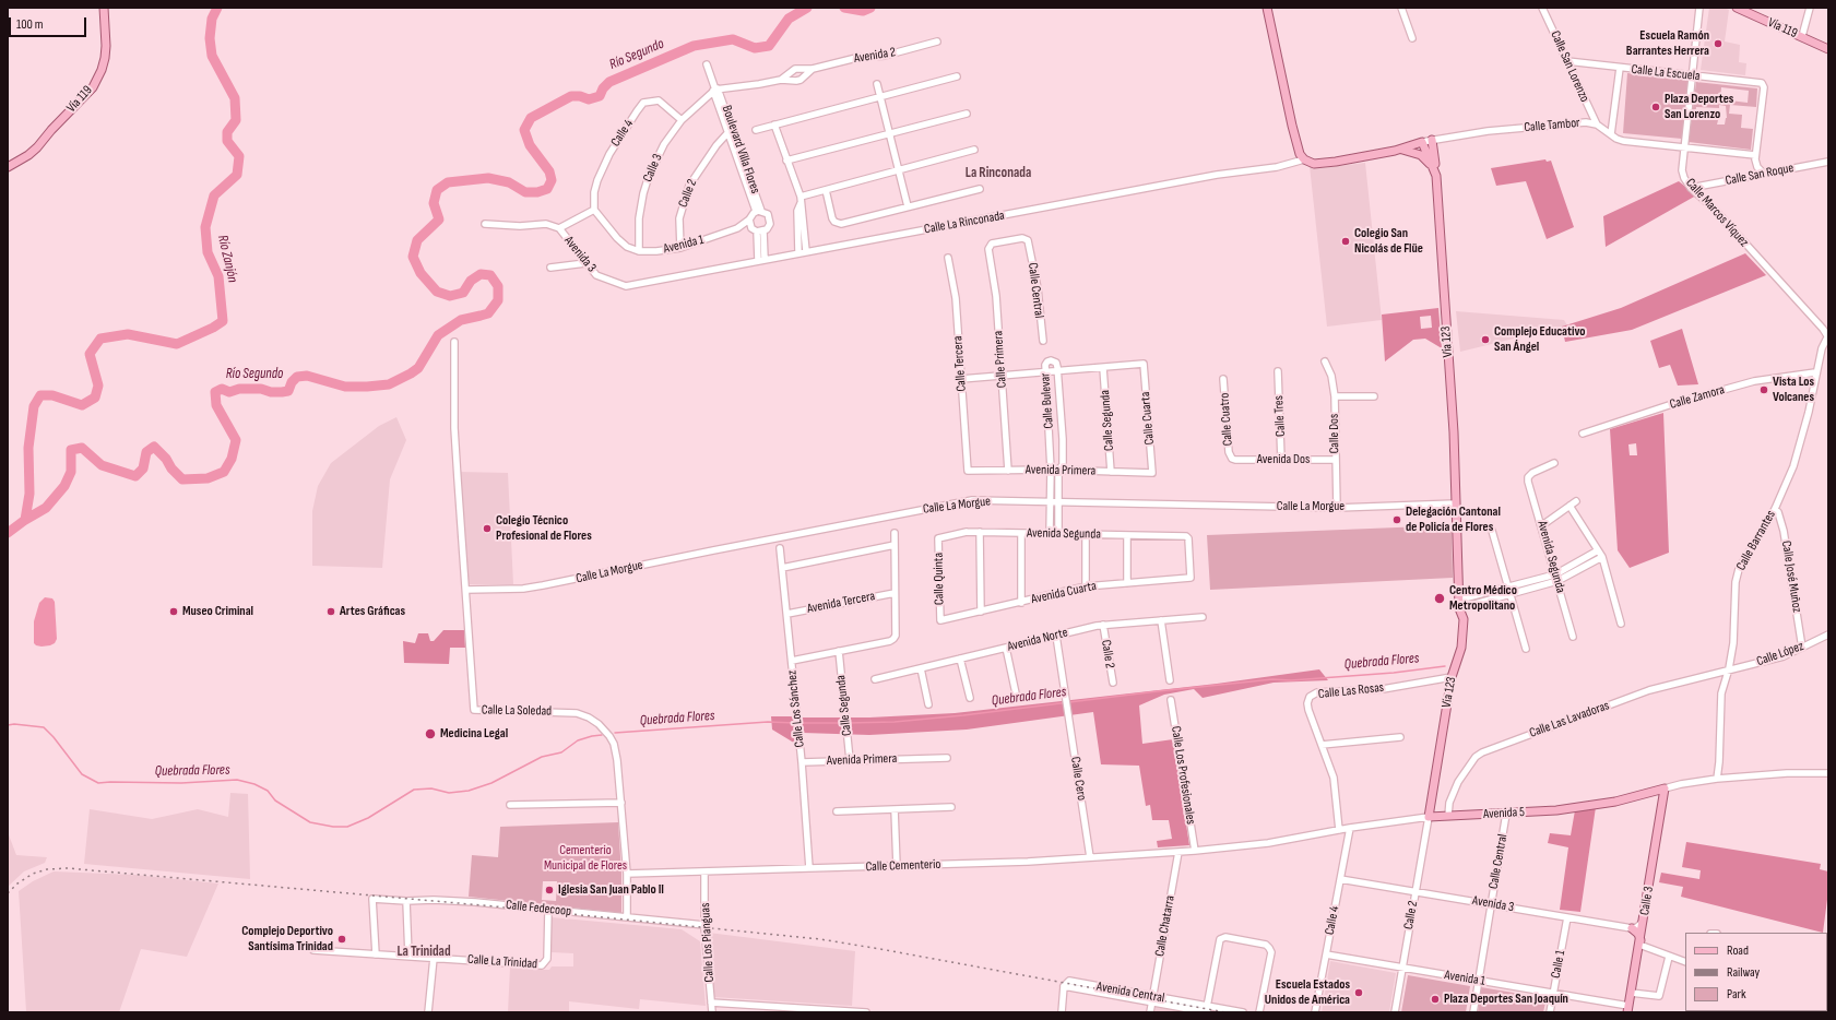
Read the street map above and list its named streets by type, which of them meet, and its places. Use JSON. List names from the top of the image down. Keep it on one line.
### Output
{"streets":{"main road":["Vía 119","Calle 3","Vía 123","Avenida 5"],"street":["Avenida 2","Calle San Lorenzo","Calle La Escuela","Calle Tambor","Calle 4","Boulevard Villa Flores","Calle San Roque","Calle 2","Calle Marcos Víquez","Calle La Rinconada","Avenida 1","Avenida 3","Calle Central","Calle Primera","Calle Tercera","Calle Zamora","Calle Bulevar","Calle Tres","Calle Cuarta","Calle Cuatro","Calle Segunda","Calle Dos","Avenida Dos","Avenida Primera","Calle La Morgue","Avenida Segunda","Calle Barrantes","Calle José Muñoz","Calle Quinta","Avenida Cuarta","Avenida Tercera","Avenida Norte","Calle López","Calle Las Rosas","Calle Los Sánchez","Calle La Soledad","Calle Las Lavadoras","Calle Los Profesionales","Calle Cero","Calle Cementerio","Calle Fedecoop","Calle Chatarra","Calle Los Pianguas","Calle La Trinidad","Calle 1","Avenida Central"]},"crossings":[["Avenida 2","Boulevard Villa Flores"],["Avenida 2","Calle 3"],["Calle San Lorenzo","Calle La Escuela"],["Calle San Lorenzo","Calle Tambor"],["Calle La Escuela","Calle Tambor"],["Calle La Escuela","Calle Marcos Víquez"],["Calle Tambor","Calle Marcos Víquez"],["Calle Tambor","Vía 123"],["Calle 4","Calle 3"],["Calle 4","Avenida 1"],["Calle 4","Avenida 3"],["Calle 4","Avenida 5"],["Boulevard Villa Flores","Calle 3"],["Boulevard Villa Flores","Calle 2"],["Boulevard Villa Flores","Avenida 1"],["Calle 3","Avenida 1"],["Calle 3","Avenida 5"],["Calle San Roque","Calle Marcos Víquez"],["Calle 2","Avenida 1"],["Calle 2","Avenida 3"],["Calle 2","Vía 123"],["Calle 2","Avenida Norte"],["Calle 2","Avenida 5"],["Calle Marcos Víquez","Calle Barrantes"],["Calle La Rinconada","Avenida 3"],["Avenida 1","Calle Central"],["Avenida 1","Calle 1"],["Avenida 3","Calle Central"],["Avenida 3","Calle 1"],["Calle Central","Calle Primera"],["Calle Central","Avenida 5"],["Vía 123","Calle La Morgue"],["Vía 123","Calle Las Rosas"],["Vía 123","Avenida 5"],["Calle Primera","Avenida Primera"],["Calle Tercera","Avenida Primera"],["Calle Zamora","Calle Barrantes"],["Calle Bulevar","Avenida Primera"],["Calle Bulevar","Calle La Morgue"],["Calle Bulevar","Avenida Segunda"],["Calle Tres","Avenida Dos"],["Calle Cuarta","Calle Segunda"],["Calle Cuarta","Avenida Primera"],["Calle Cuatro","Avenida Dos"],["Calle Segunda","Avenida Primera"],["Calle Dos","Avenida Dos"],["Calle Dos","Calle La Morgue"],["Avenida Primera","Calle Los Sánchez"],["Calle La Morgue","Calle La Soledad"],["Avenida Segunda","Calle Quinta"],["Avenida Segunda","Avenida Cuarta"],["Calle Barrantes","Calle José Muñoz"],["Calle Barrantes","Calle López"],["Calle Barrantes","Calle Las Lavadoras"],["Calle Barrantes","Avenida 5"],["Calle José Muñoz","Calle López"],["Calle Quinta","Avenida Cuarta"],["Avenida Tercera","Calle Los Sánchez"],["Avenida Norte","Calle Cero"],["Calle López","Calle Las Lavadoras"],["Calle Las Rosas","Avenida 5"],["Calle Los Sánchez","Calle Cementerio"],["Calle La Soledad","Calle Cementerio"],["Calle La Soledad","Calle Fedecoop"],["Calle Las Lavadoras","Avenida 5"],["Calle Los Profesionales","Avenida 5"],["Calle Cero","Calle Cementerio"],["Avenida 5","Calle Cementerio"],["Avenida 5","Calle Chatarra"],["Calle Cementerio","Calle Chatarra"],["Calle Cementerio","Calle Los Pianguas"],["Calle Fedecoop","Calle Los Pianguas"],["Calle Fedecoop","Calle La Trinidad"],["Calle Chatarra","Avenida Central"]],"districts":["La Rinconada","La Trinidad"],"water":["Río Segundo","Río Zanjón","Quebrada Flores"],"parks":["Cementerio Municipal de Flores"],"places":["Escuela Ramón Barrantes Herrera","Plaza Deportes San Lorenzo","Colegio San Nicolás de Flüe","Complejo Educativo San Ángel","Vista Los Volcanes","Delegación Cantonal de Policía de Flores","Colegio Técnico Profesional de Flores","Centro Médico Metropolitano","Museo Criminal","Artes Gráficas","Medicina Legal","Iglesia San Juan Pablo II","Complejo Deportivo Santísima Trinidad","Escuela Estados Unidos de América","Plaza Deportes San Joaquín"],"legend":["Road","Railway","Park"],"scale_bar":"100 m"}
